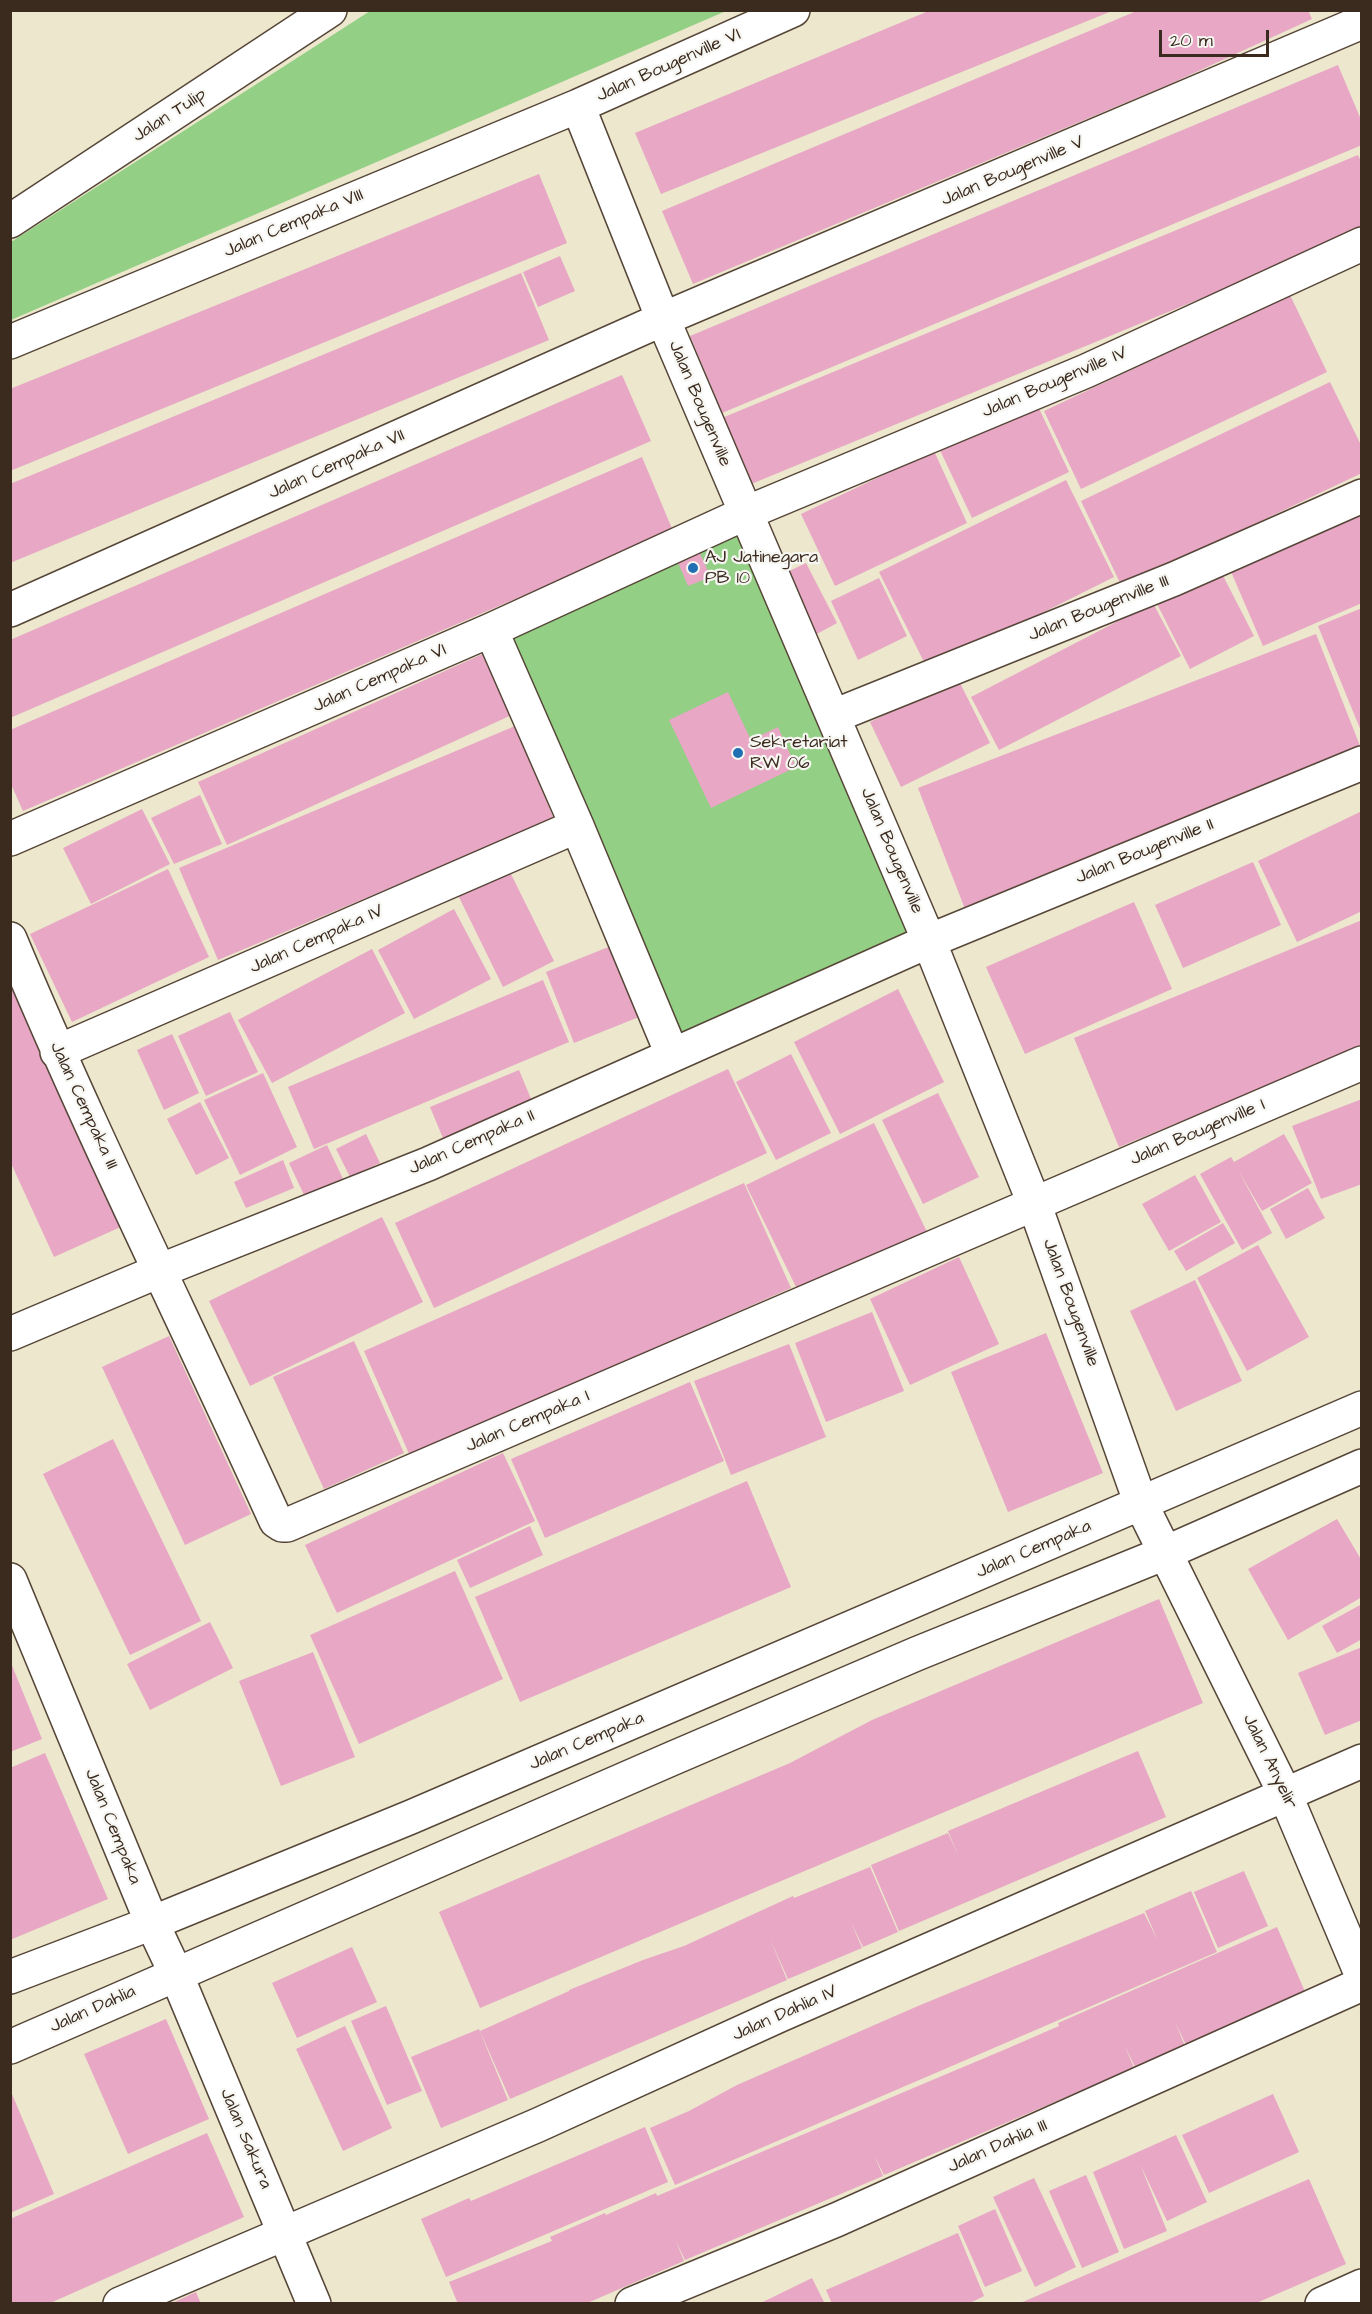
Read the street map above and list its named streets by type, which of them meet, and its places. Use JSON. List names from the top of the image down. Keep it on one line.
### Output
{"streets":{"street":["Jalan Bougenville VI","Jalan Tulip","Jalan Bougenville V","Jalan Cempaka VIII","Jalan Bougenville IV","Jalan Bougenville","Jalan Cempaka VII","Jalan Bougenville III","Jalan Cempaka VI","Jalan Bougenville II","Jalan Cempaka IV","Jalan Cempaka III","Jalan Bougenville I","Jalan Cempaka II","Jalan Cempaka I","Jalan Cempaka","Jalan Anyelir","Jalan Dahlia","Jalan Dahlia IV","Jalan Sakura","Jalan Dahlia III"]},"crossings":[["Jalan Bougenville VI","Jalan Cempaka VIII"],["Jalan Bougenville VI","Jalan Bougenville"],["Jalan Bougenville V","Jalan Bougenville"],["Jalan Bougenville V","Jalan Cempaka VII"],["Jalan Cempaka VIII","Jalan Bougenville"],["Jalan Bougenville IV","Jalan Bougenville"],["Jalan Bougenville IV","Jalan Cempaka VI"],["Jalan Bougenville","Jalan Cempaka VII"],["Jalan Bougenville","Jalan Bougenville III"],["Jalan Bougenville","Jalan Cempaka VI"],["Jalan Bougenville","Jalan Bougenville II"],["Jalan Bougenville","Jalan Bougenville I"],["Jalan Bougenville","Jalan Cempaka II"],["Jalan Bougenville","Jalan Cempaka I"],["Jalan Bougenville","Jalan Cempaka"],["Jalan Bougenville","Jalan Anyelir"],["Jalan Bougenville II","Jalan Cempaka II"],["Jalan Cempaka IV","Jalan Cempaka III"],["Jalan Cempaka III","Jalan Cempaka II"],["Jalan Cempaka III","Jalan Cempaka I"],["Jalan Bougenville I","Jalan Cempaka I"],["Jalan Cempaka II","Jalan Cempaka I"],["Jalan Cempaka","Jalan Sakura"],["Jalan Anyelir","Jalan Dahlia IV"],["Jalan Dahlia","Jalan Sakura"],["Jalan Dahlia IV","Jalan Sakura"]],"places":["AJ Jatinegara PB 10","Sekretariat RW 06"],"scale_bar":"20 m"}
